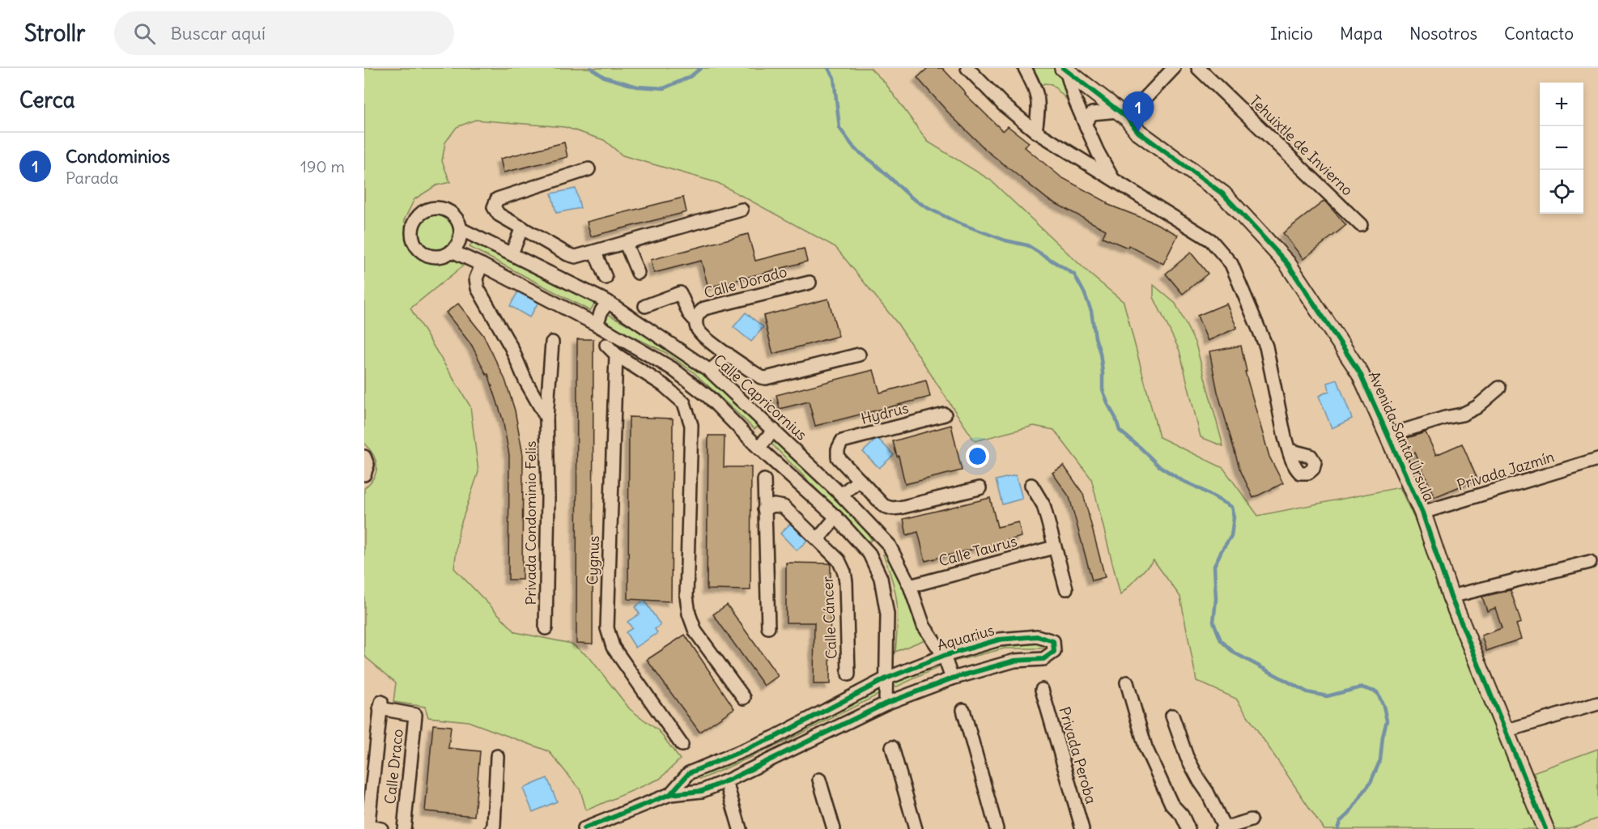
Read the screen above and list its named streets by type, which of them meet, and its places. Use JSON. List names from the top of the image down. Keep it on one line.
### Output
{"streets":{"street":["Tehuixtle de Invierno","Calle Dorado","Calle Capricornius","Hydrus","Avenida Santa Úrsula","Privada Jazmín","Privada Condominio Felis","Calle Taurus","Cygnus","Calle Cáncer","Aquarius","Privada Peroba","Calle Draco"]},"crossings":[["Calle Capricornius","Calle Taurus"],["Calle Capricornius","Aquarius"],["Avenida Santa Úrsula","Privada Jazmín"]],"page":{"header":"Strollr","search":"Buscar aquí","nav":["Inicio","Mapa","Nosotros","Contacto"],"heading":"Cerca","map_buttons":["+","−"],"pins":"1","list":[{"mark":"1","name":"Condominios","note":"Parada","value":"190 m"}]}}
